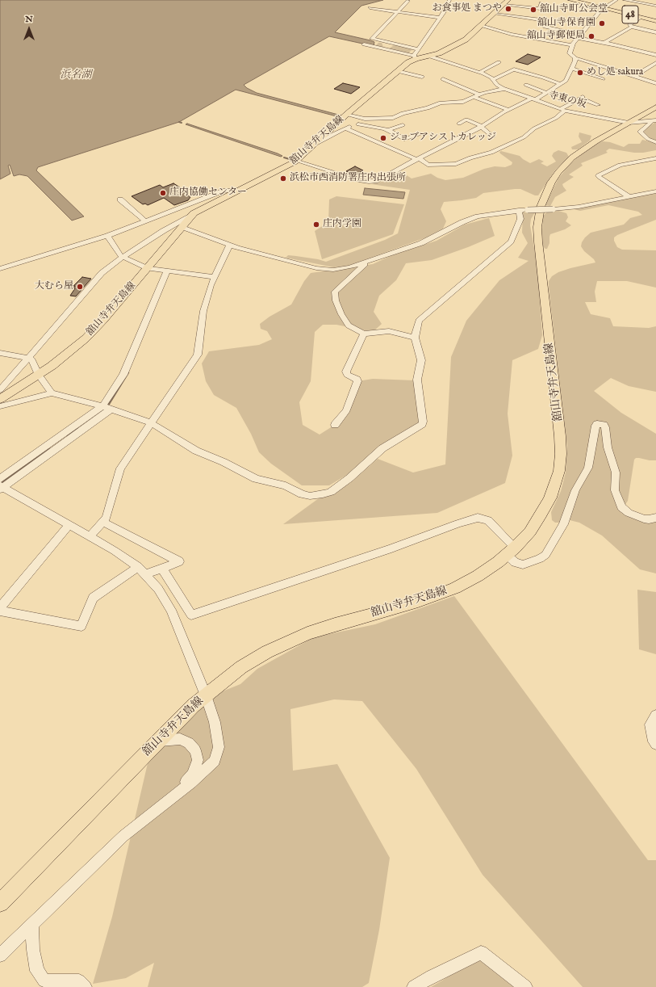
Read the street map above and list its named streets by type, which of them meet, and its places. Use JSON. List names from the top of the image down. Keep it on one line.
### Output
{"streets":{"main road":["48","舘山寺弁天島線"],"street":["寺東の坂"]},"crossings":[["寺東の坂","舘山寺弁天島線"]],"water":["浜名湖"],"places":["お食事処 まつや","舘山寺町公会堂","舘山寺保育園","舘山寺郵便局","めし処 sakura","ジョブアシストカレッジ","浜松市西消防署庄内出張所","庄内協働センター","庄内学園","大むら屋"],"north":"top"}
